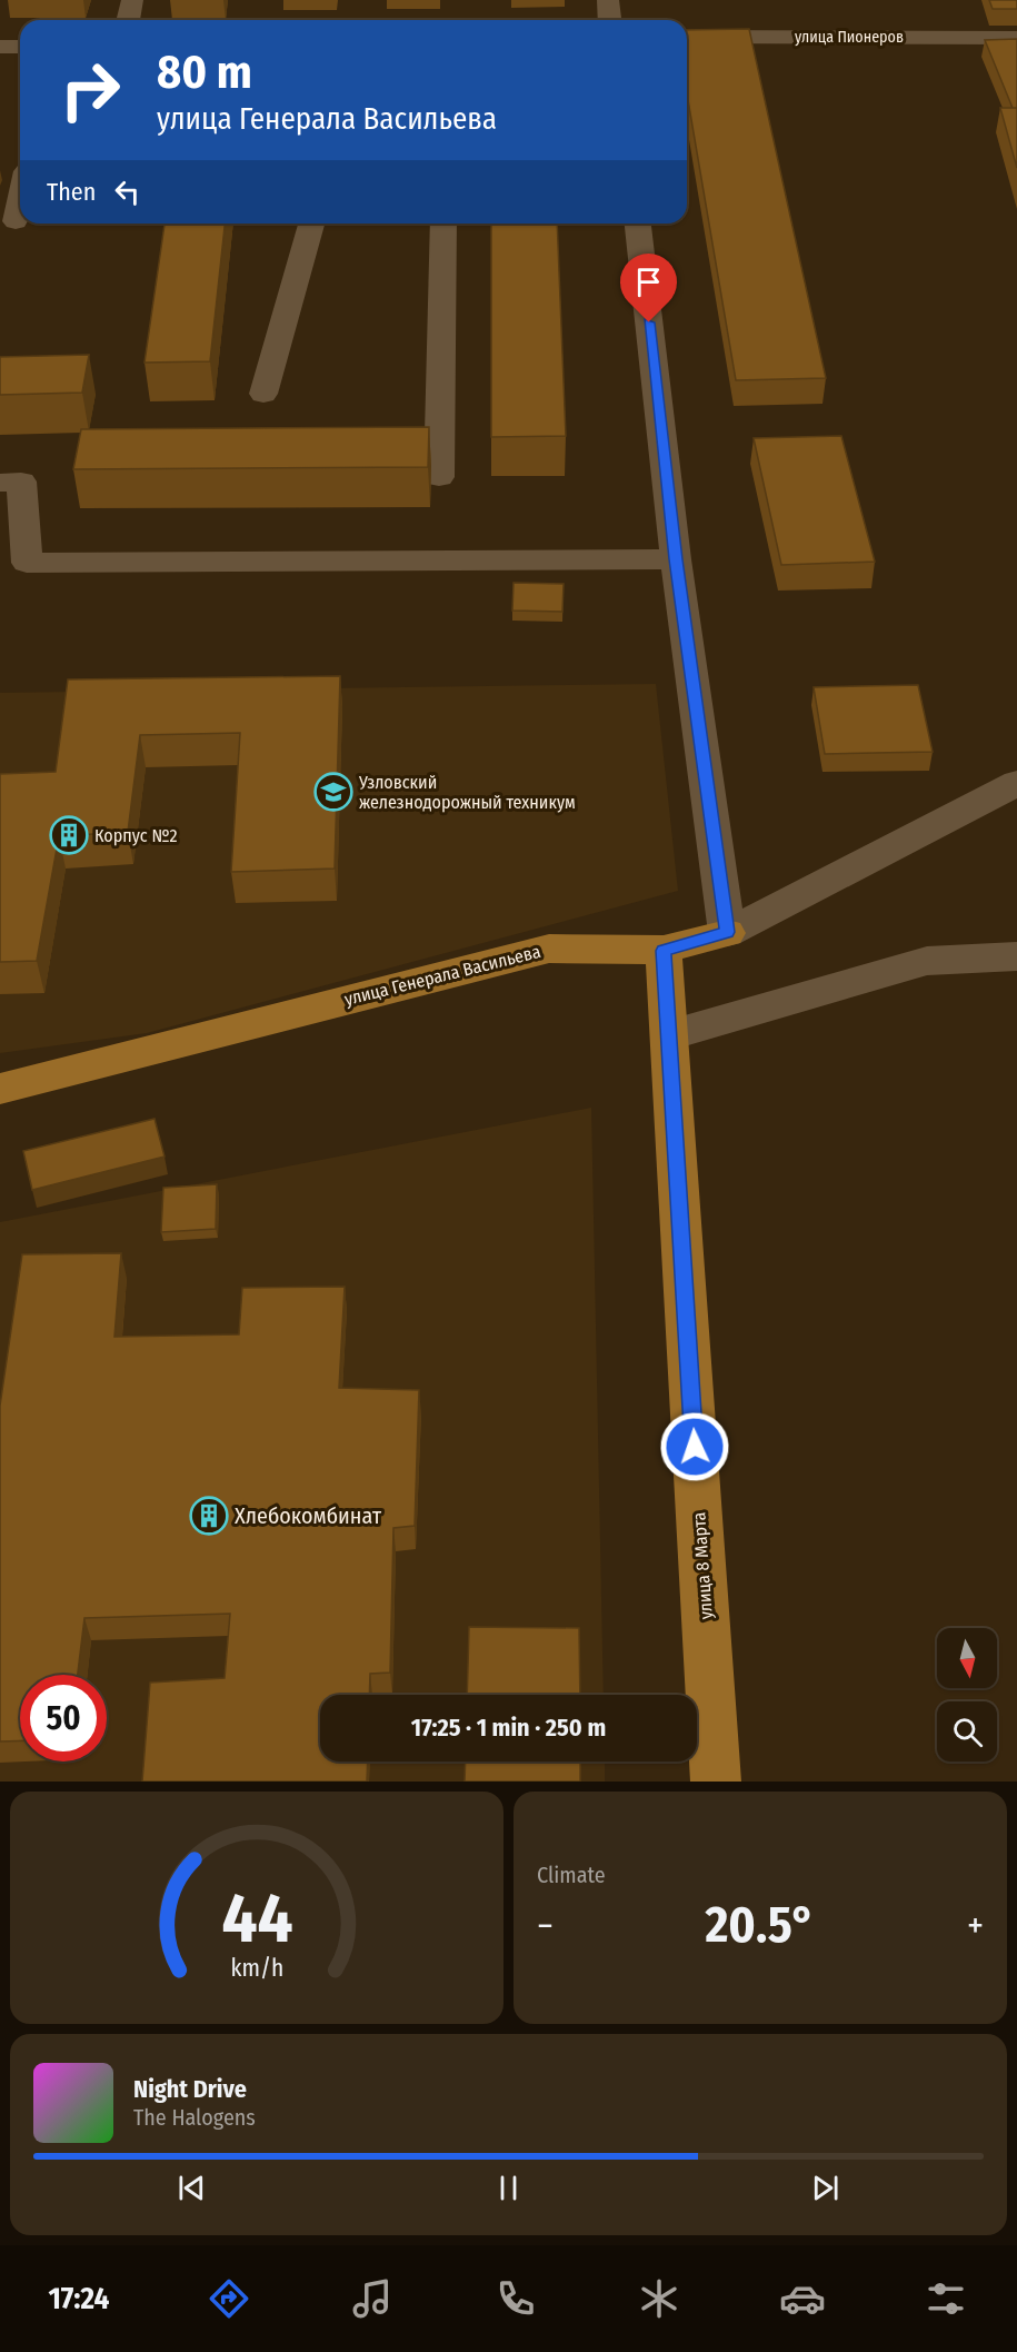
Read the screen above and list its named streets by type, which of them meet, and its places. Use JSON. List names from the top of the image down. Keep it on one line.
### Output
{"streets":{"main road":["улица Генерала Васильева","улица 8 Марта"],"street":["улица Пионеров"]},"crossings":[["улица Генерала Васильева","улица 8 Марта"]],"places":{"school or university":["Узловский железнодорожный техникум"],"building":["Корпус №2","Хлебокомбинат"]},"north":"bottom","page":{"turn":["80 m","улица Генерала Васильева"],"then":"Then","limit":"50","trip":"17:25 · 1 min · 250 m","tile":"Climate","heat":["−","20.5°","+"],"song":["Night Drive","The Halogens"],"tabs":"17:24","gauge":["44","km/h"]}}
